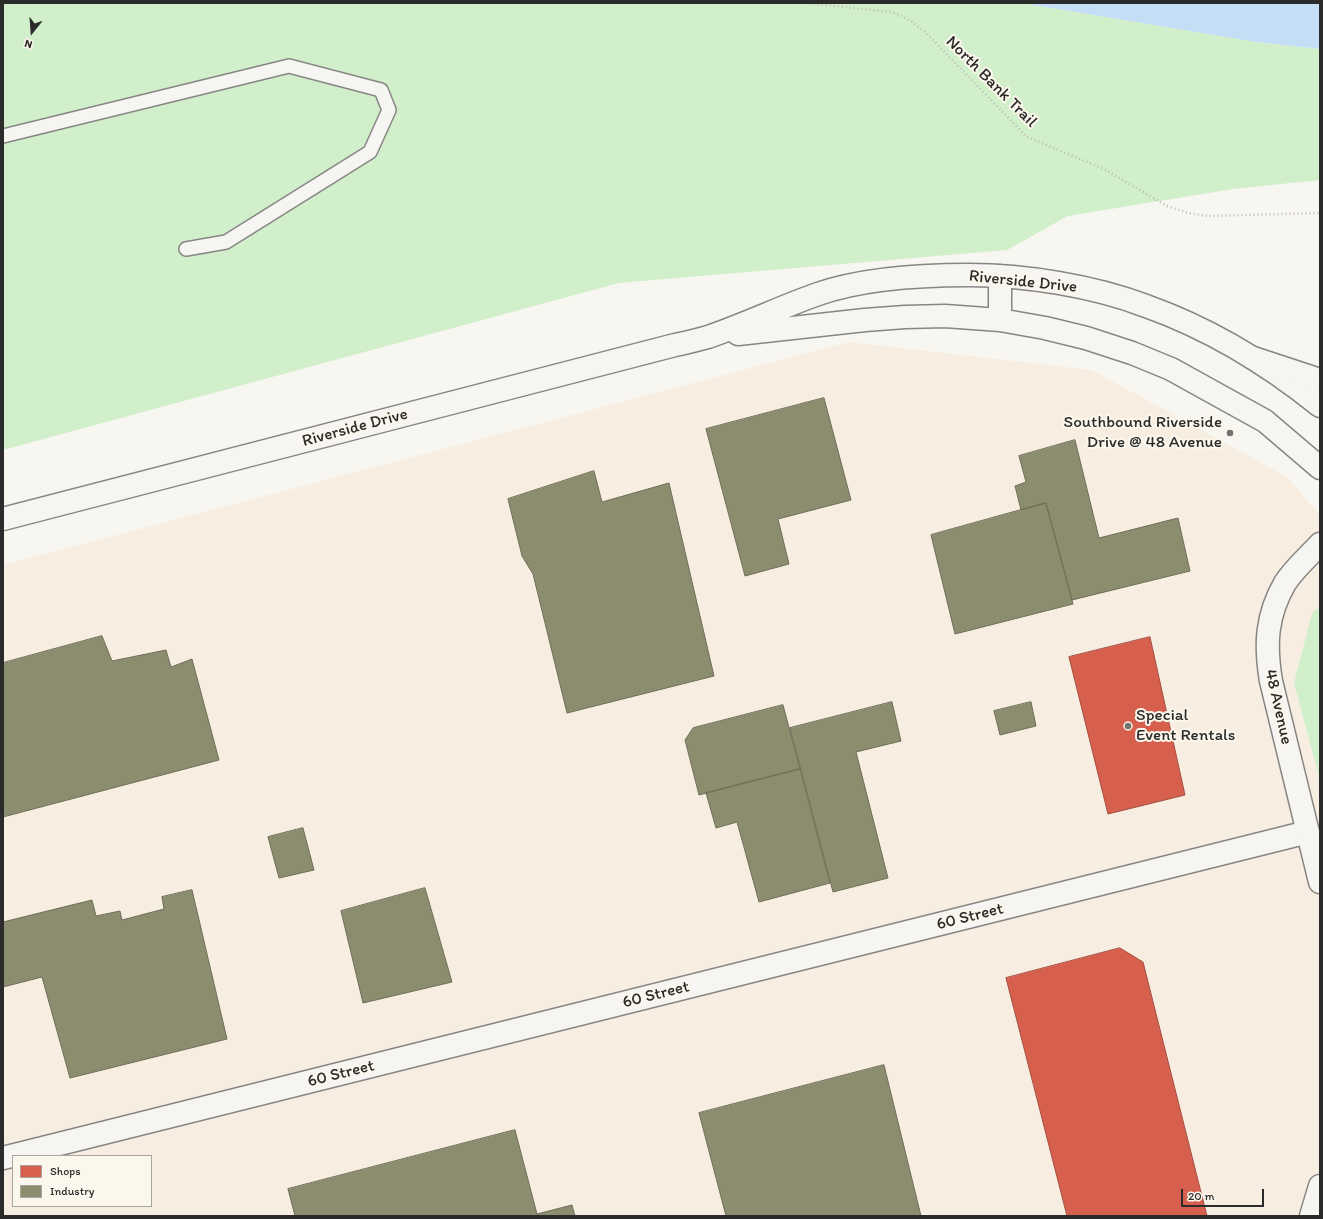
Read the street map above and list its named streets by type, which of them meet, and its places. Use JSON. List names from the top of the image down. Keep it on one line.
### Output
{"streets":{"main road":["Riverside Drive","48 Avenue","60 Street"],"path":["North Bank Trail"]},"crossings":[["48 Avenue","60 Street"]],"places":["Southbound Riverside Drive @ 48 Avenue","Special Event Rentals"],"legend":["Shops","Industry"],"scale_bar":"20 m","north":"bottom"}
